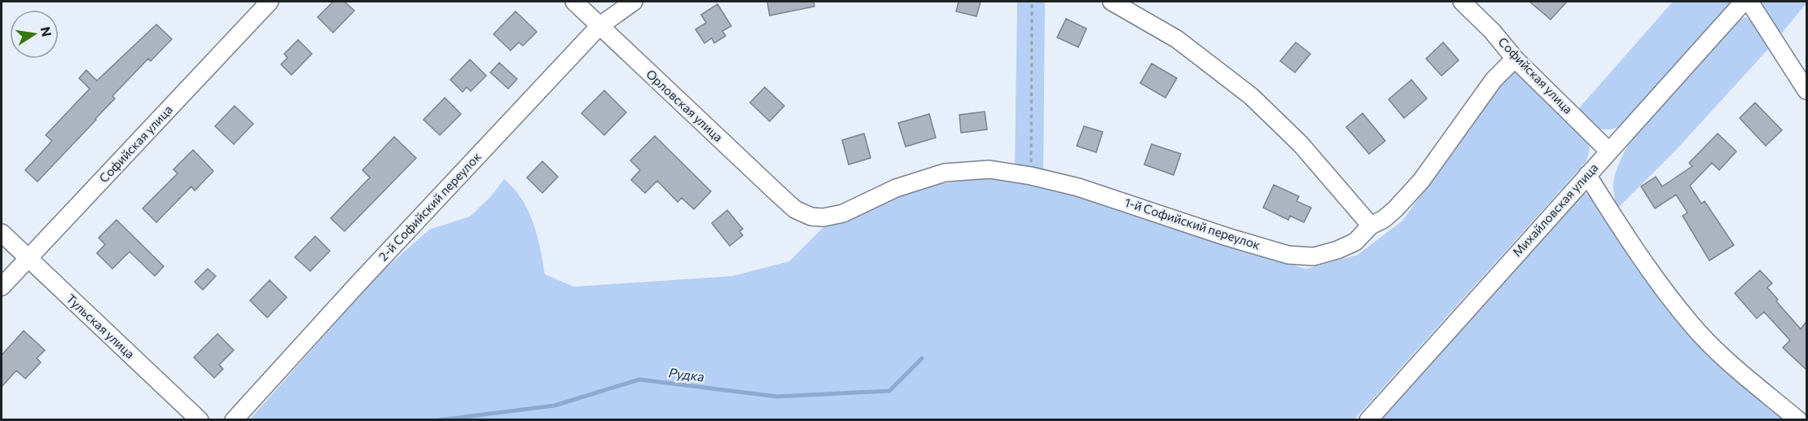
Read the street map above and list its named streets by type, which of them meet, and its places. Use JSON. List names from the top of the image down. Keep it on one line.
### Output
{"streets":{"street":["Софийская улица","Орловская улица","2-й Софийский переулок","Михайловская улица","1-й Софийский переулок","Тульская улица"]},"crossings":[["Софийская улица","Михайловская улица"],["Софийская улица","1-й Софийский переулок"],["Софийская улица","Тульская улица"],["Орловская улица","2-й Софийский переулок"],["Орловская улица","1-й Софийский переулок"]],"water":["Рудка"],"north":"right"}
